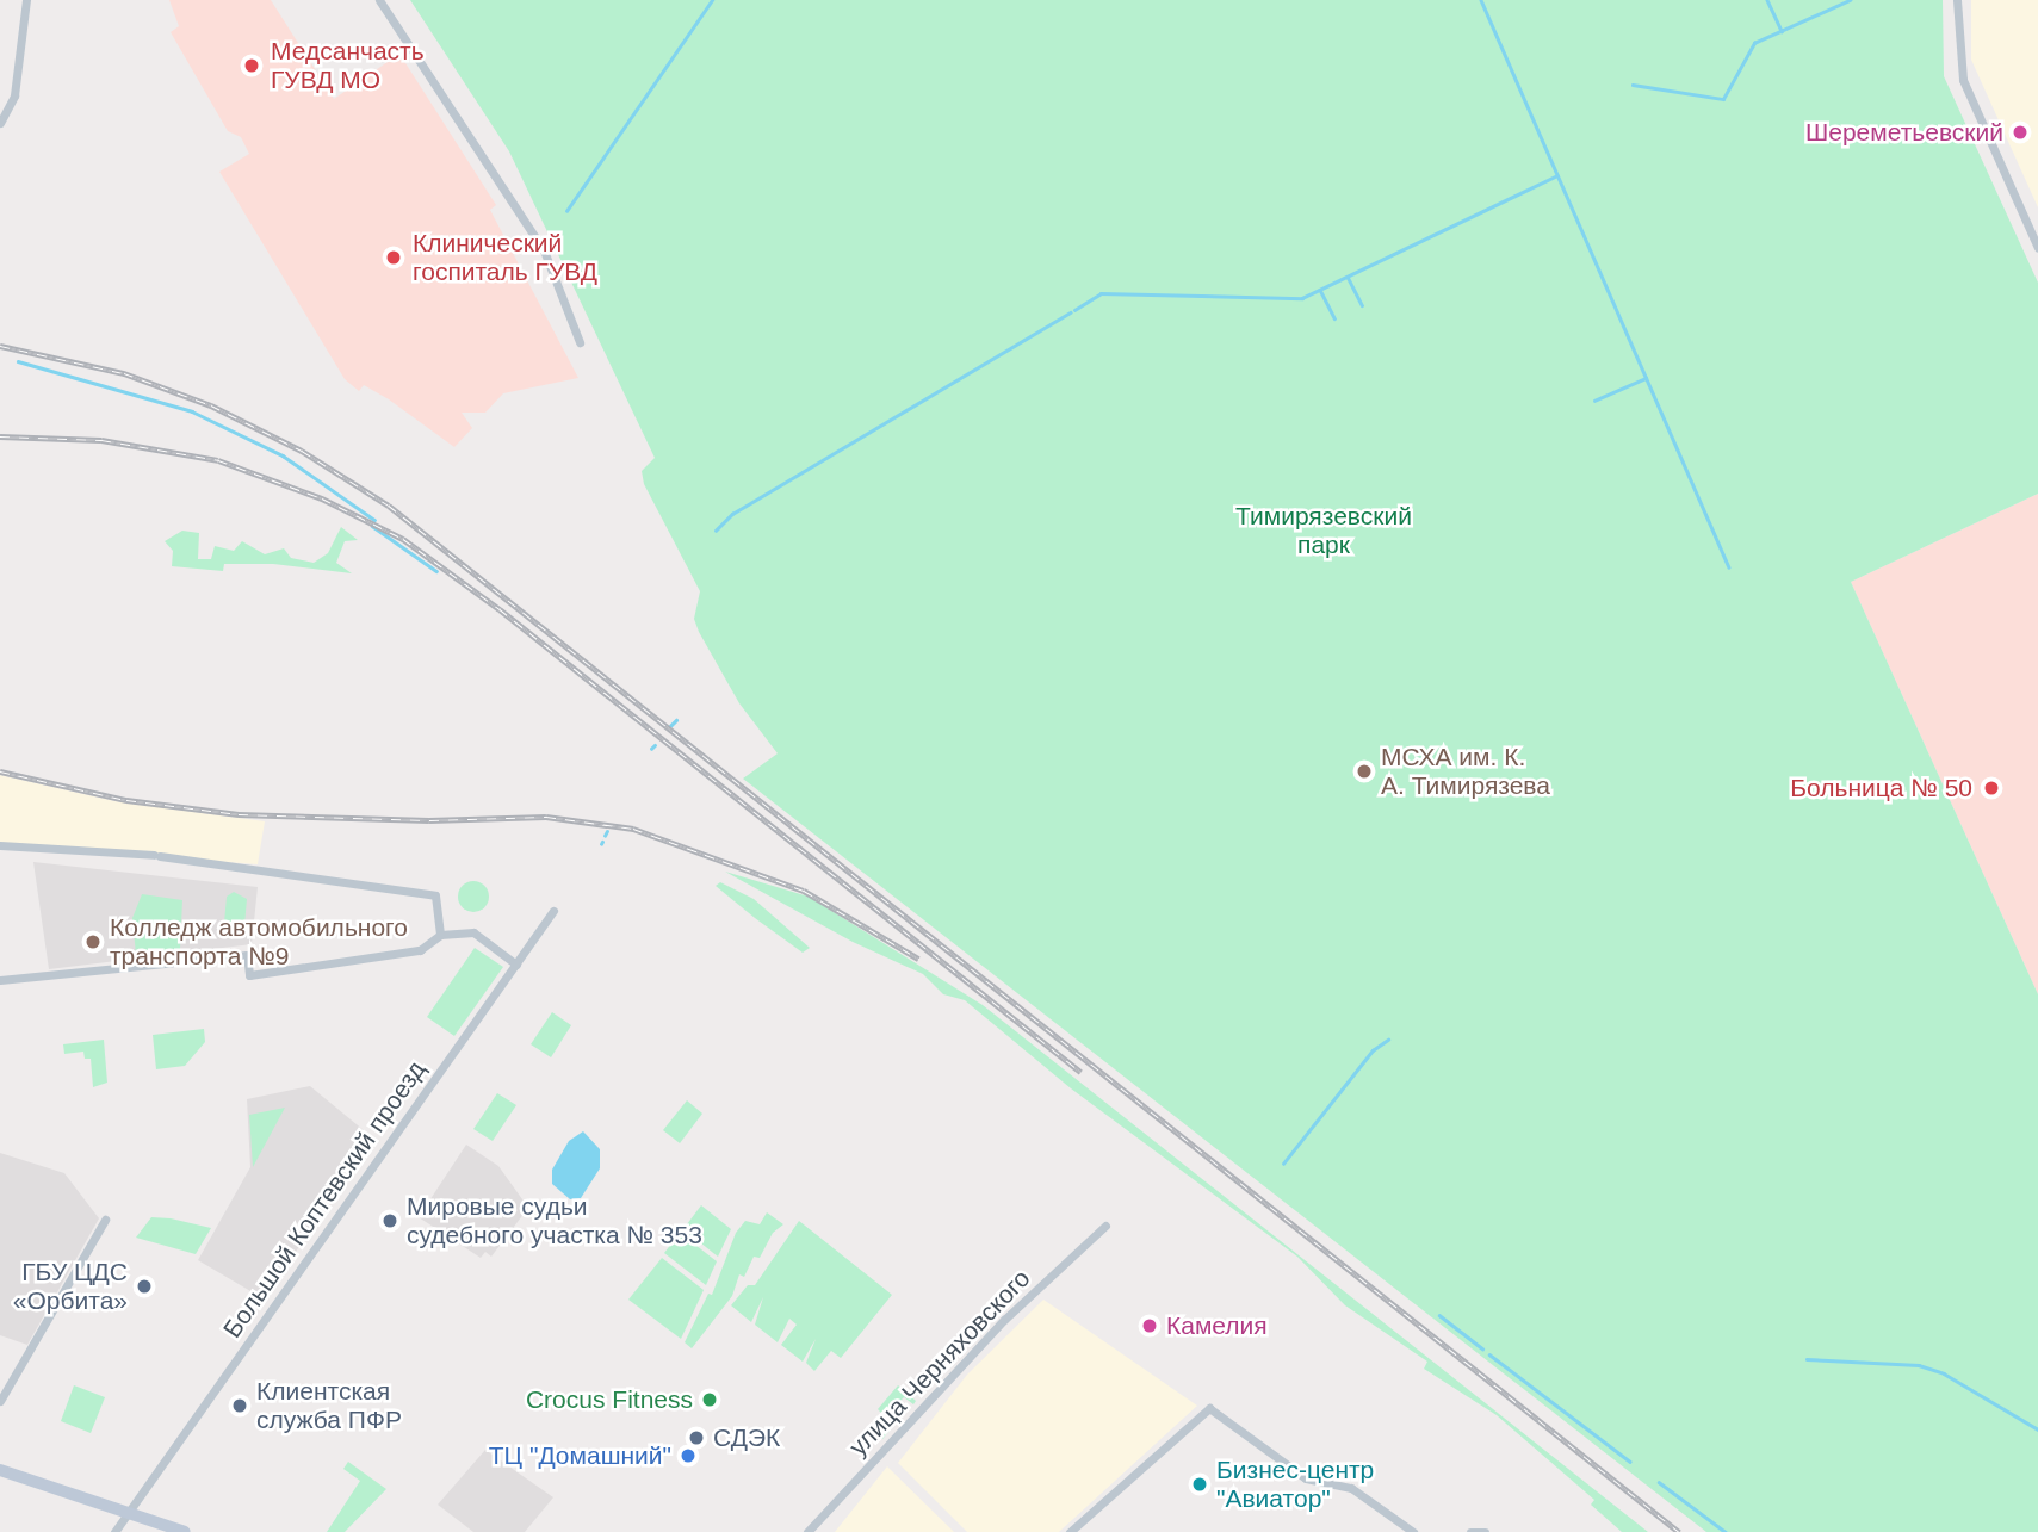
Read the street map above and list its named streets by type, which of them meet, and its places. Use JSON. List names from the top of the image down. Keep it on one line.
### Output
{"streets":{"street":["Большой Коптевский проезд","улица Черняховского"]},"parks":["Тимирязевский парк"],"places":["Медсанчасть ГУВД МО","Шереметьевский","Клинический госпиталь ГУВД","МСХА им. К. А. Тимирязева","Больница № 50","Колледж автомобильного транспорта №9","Мировые судьи судебного участка № 353","ГБУ ЦДС «Орбита»","Камелия","Crocus Fitness","Клиентская служба ПФР","СДЭК","ТЦ \"Домашний\"","Бизнес-центр \"Авиатор\""]}
